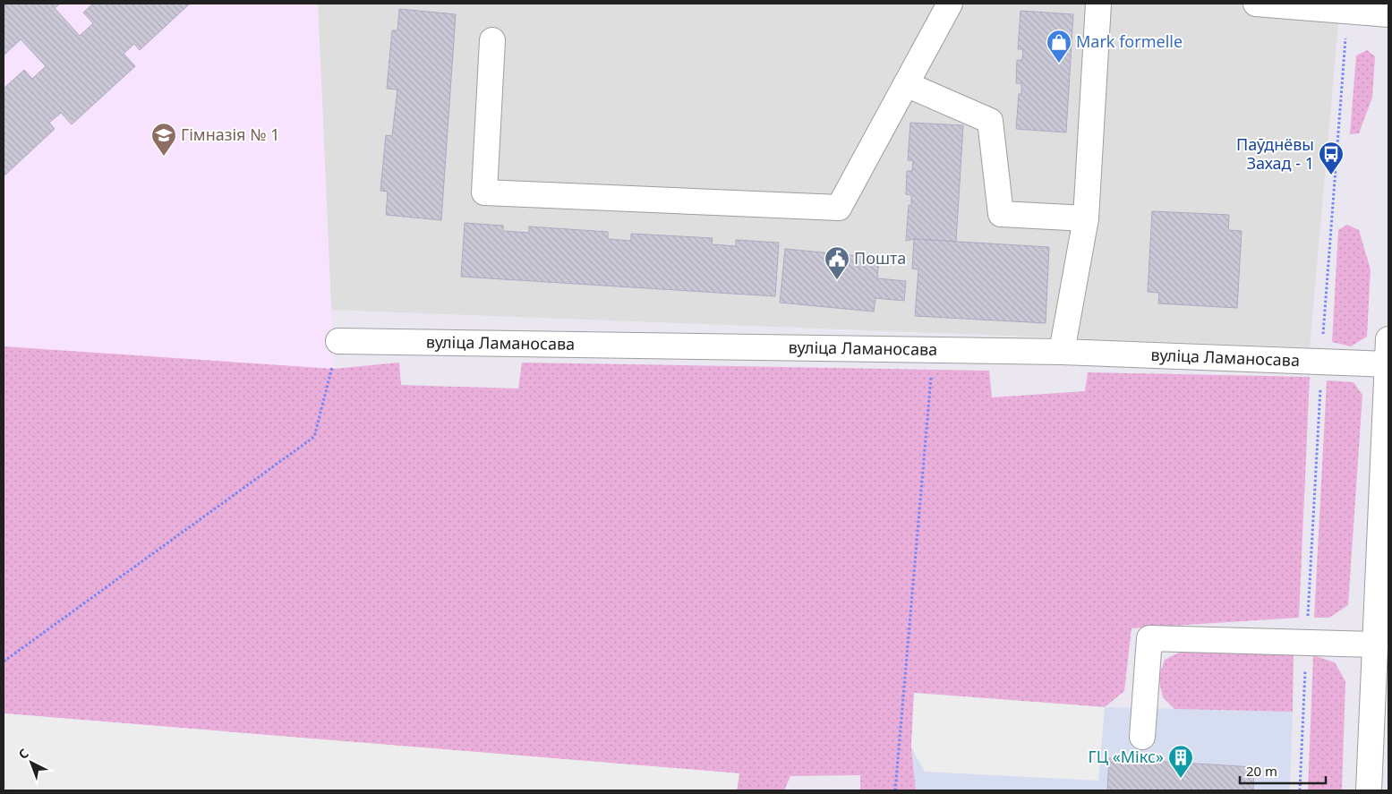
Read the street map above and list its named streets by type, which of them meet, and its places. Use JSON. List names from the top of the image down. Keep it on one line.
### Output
{"streets":{"street":["вуліца Ламаносава"]},"places":{"shop":["Mark formelle"],"school or university":["Гімназія № 1"],"bus stop":["Паўднёвы Захад - 1"],"public building":["Пошта"],"building":["ГЦ «Мікс»"]},"scale_bar":"20 m","north":"top left"}
